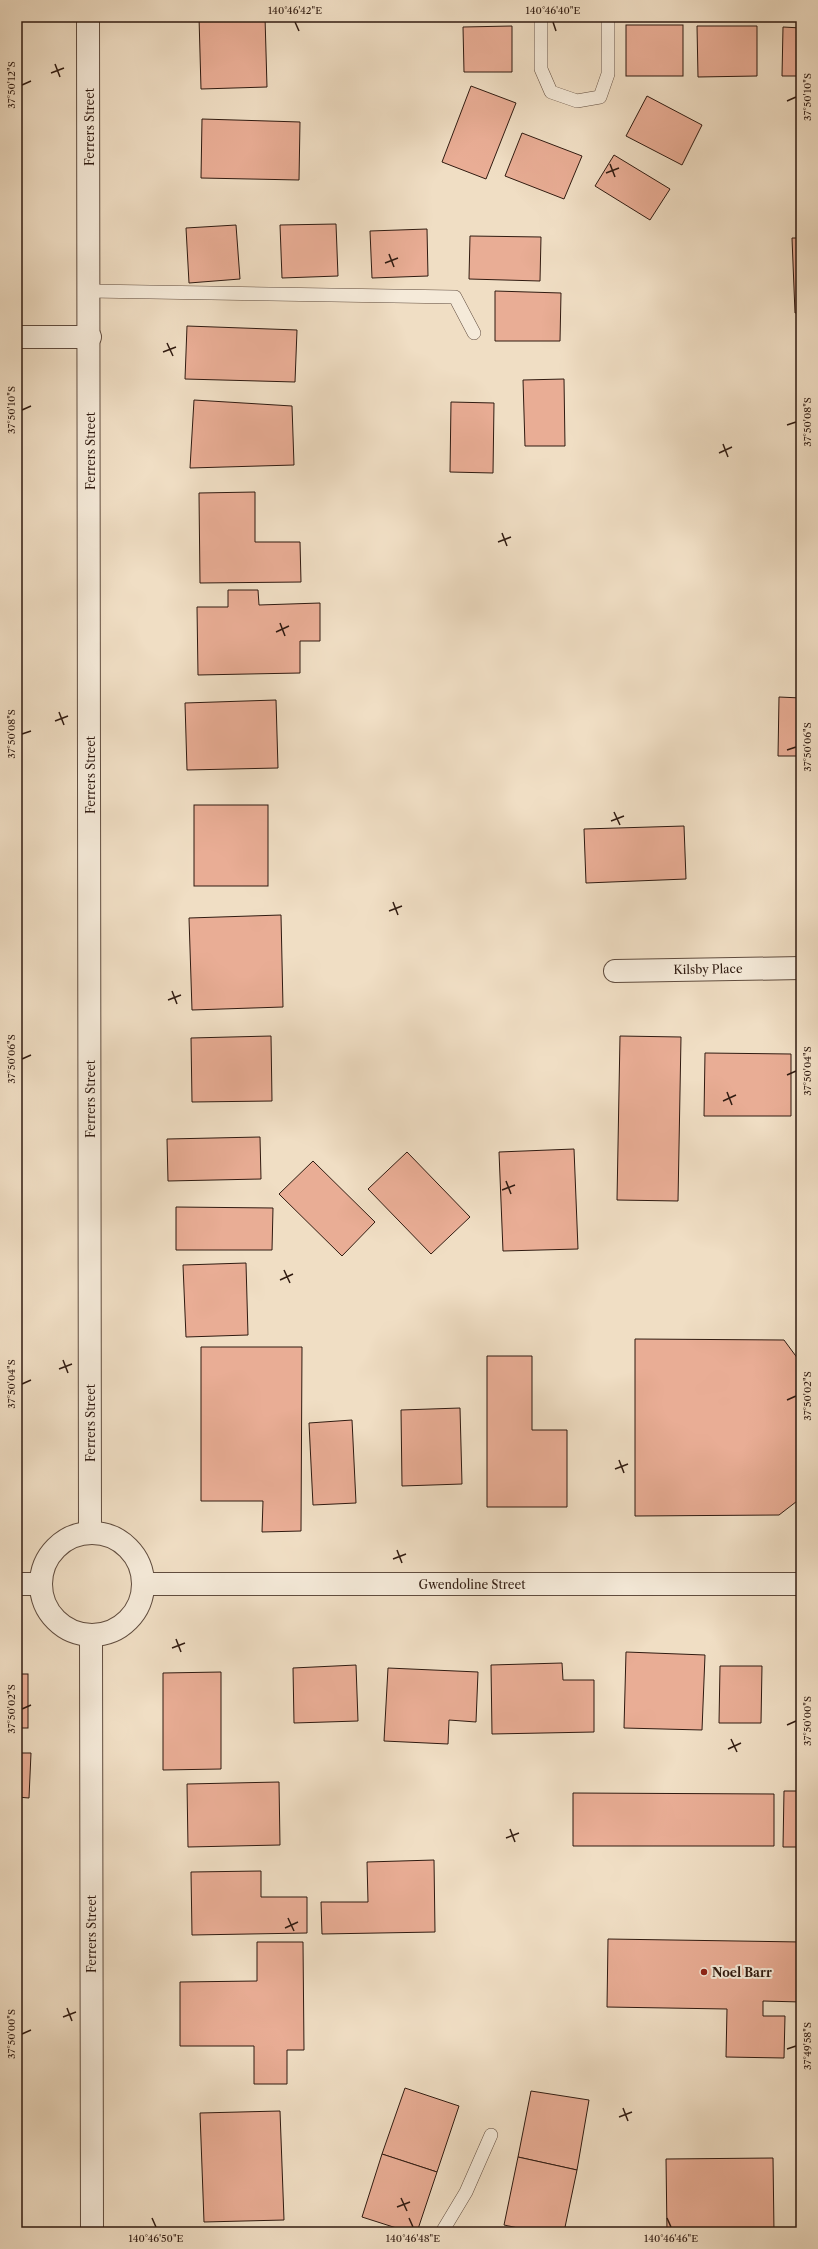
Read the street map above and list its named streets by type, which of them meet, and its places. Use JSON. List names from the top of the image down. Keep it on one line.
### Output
{"streets":{"street":["Ferrers Street","Kilsby Place","Gwendoline Street"]},"crossings":[["Ferrers Street","Gwendoline Street"]],"places":["Noel Barr"],"coordinates":["140°46'42\"E","140°46'40\"E","37°50'12\"S","37°50'10\"S","37°50'08\"S","37°50'06\"S","37°50'04\"S","37°50'02\"S","37°50'00\"S","37°49'58\"S","140°46'50\"E","140°46'48\"E","140°46'46\"E"]}
